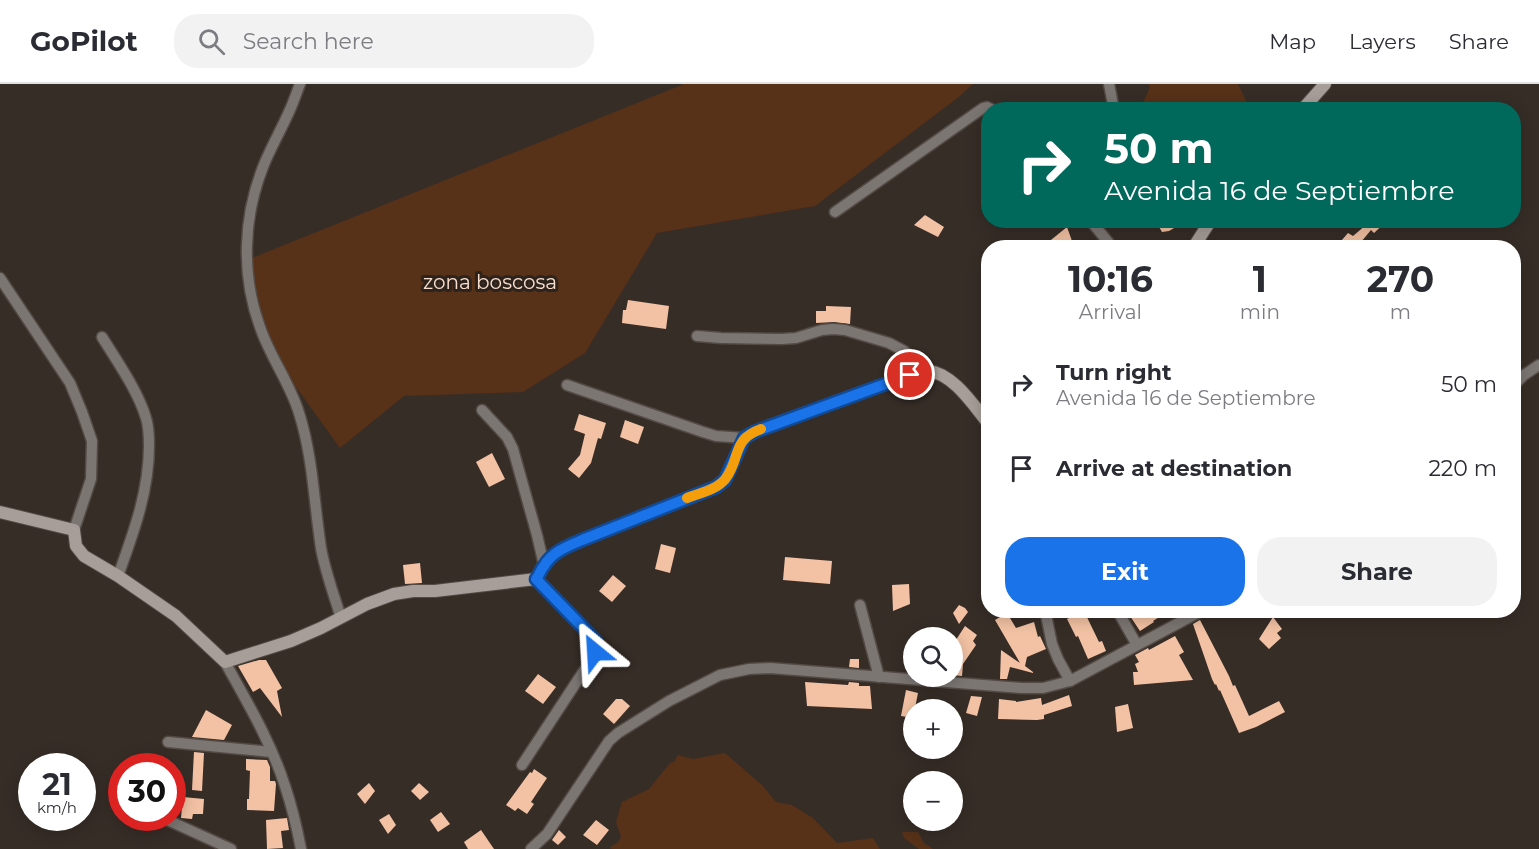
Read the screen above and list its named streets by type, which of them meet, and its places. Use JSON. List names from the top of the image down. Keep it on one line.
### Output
{"parks":["zona boscosa"],"page":{"header":"GoPilot","search":"Search here","nav":["Map","Layers","Share"],"turn":["50 m","Avenida 16 de Septiembre"],"eta":["10:16","Arrival","1","min","270","m"],"list":[{"name":"Turn right","note":"Avenida 16 de Septiembre","value":"50 m"},{"name":"Arrive at destination","value":"220 m"}],"buttons":["Exit","Share"],"map_buttons":["+","−"],"speed":"21 km/h","limit":"30"}}
